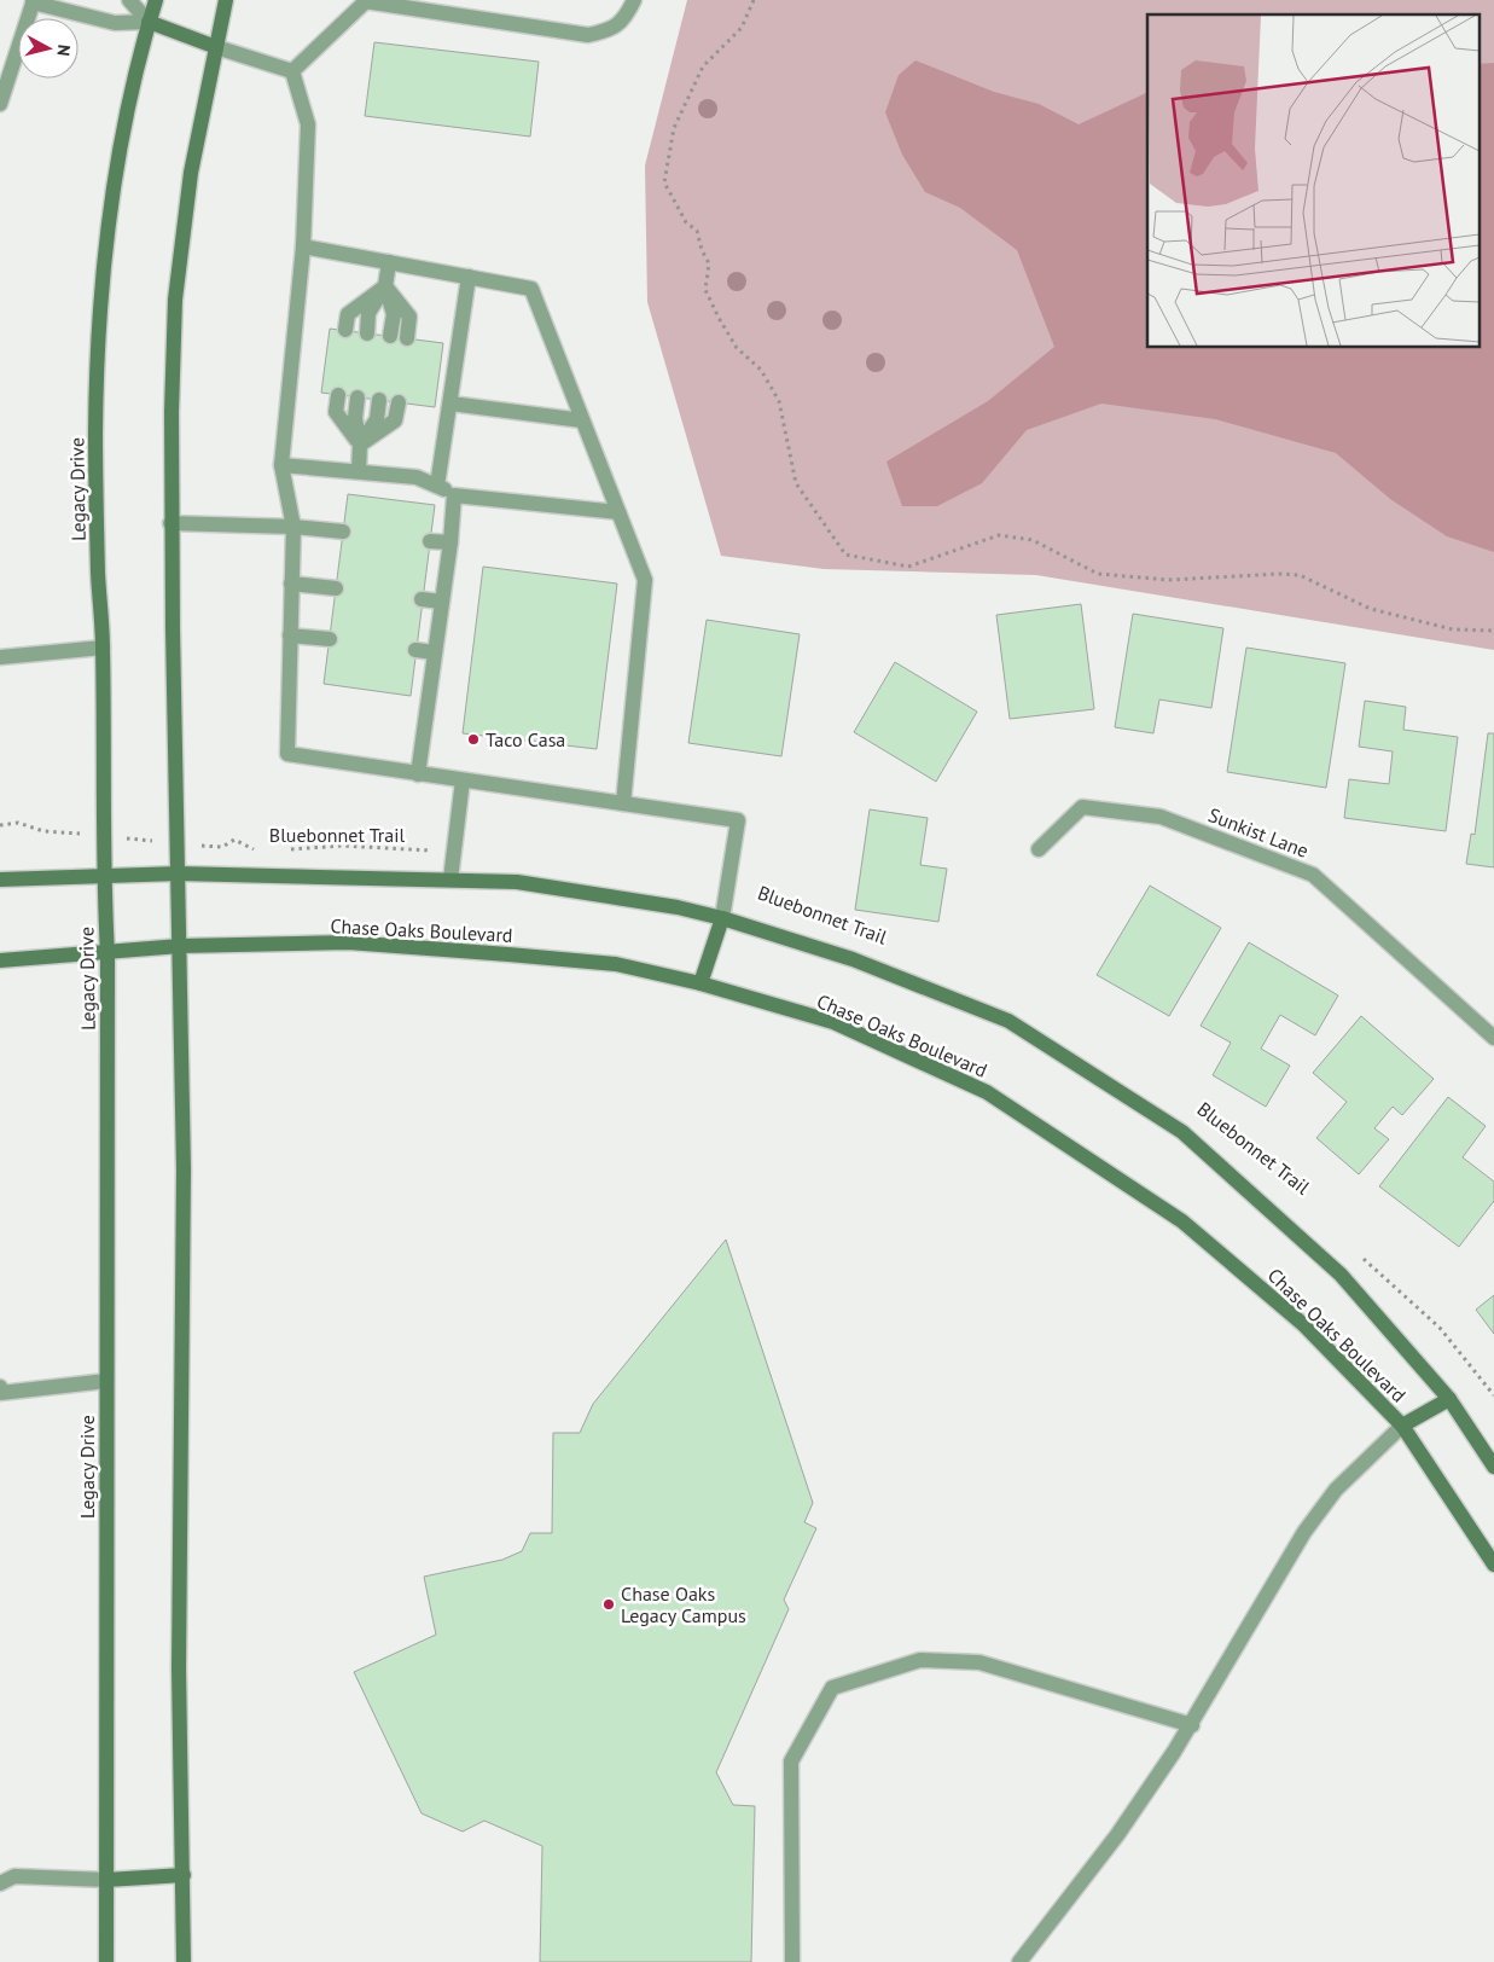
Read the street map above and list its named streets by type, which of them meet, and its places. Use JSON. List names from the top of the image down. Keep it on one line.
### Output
{"streets":{"main road":["Legacy Drive","Chase Oaks Boulevard"],"street":["Sunkist Lane"],"path":["Bluebonnet Trail"]},"crossings":[["Legacy Drive","Bluebonnet Trail"],["Legacy Drive","Chase Oaks Boulevard"]],"places":["Taco Casa","Chase Oaks Legacy Campus"],"north":"right"}
